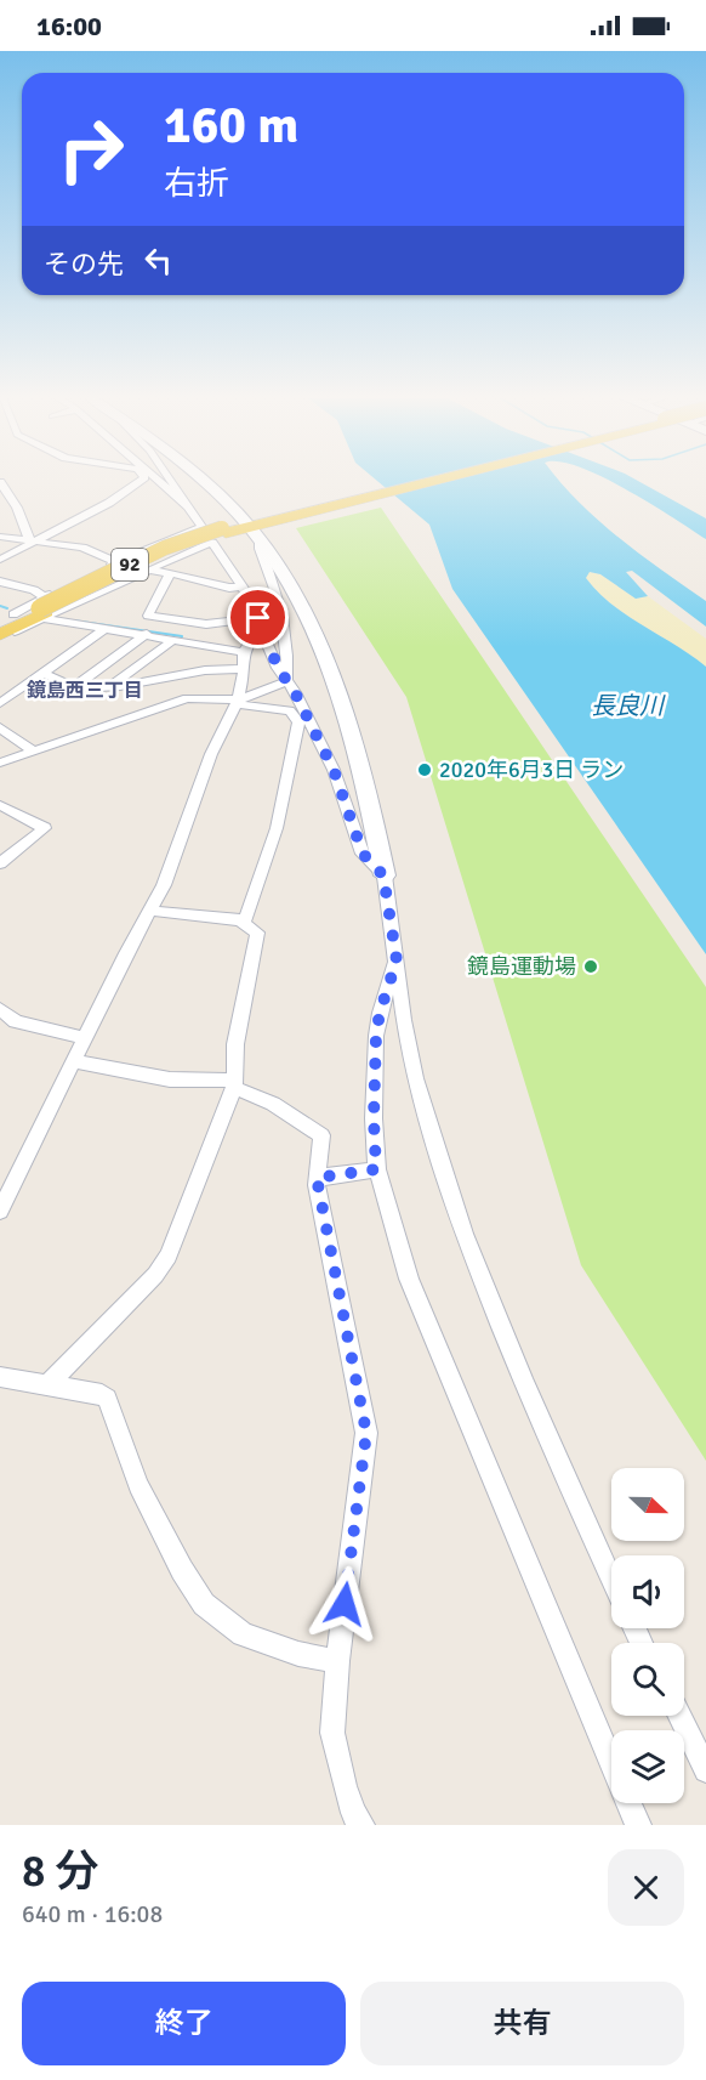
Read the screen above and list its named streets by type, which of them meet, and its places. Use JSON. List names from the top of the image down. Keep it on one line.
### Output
{"streets":{"main road":["92"]},"districts":["鏡島西三丁目"],"water":["長良川"],"places":["2020年6月3日 ラン","鏡島運動場"],"north":"right","page":{"status":"16:00","turn":["160 m","右折"],"then":"その先","heading":["8 分","640 m · 16:08"],"buttons":["終了","共有"]}}
